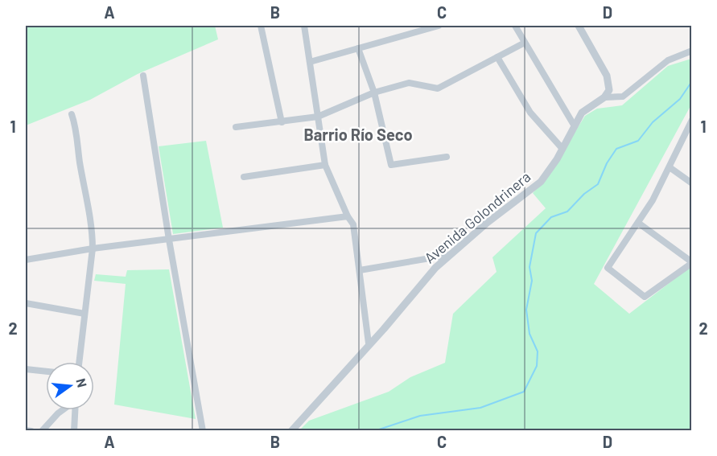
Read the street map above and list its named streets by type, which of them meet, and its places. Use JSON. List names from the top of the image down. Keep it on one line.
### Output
{"streets":{"street":["Avenida Golondrinera"]},"districts":["Barrio Río Seco"],"north":"right","grid":{"columns":["A","B","C","D"],"rows":["1","2"]}}
